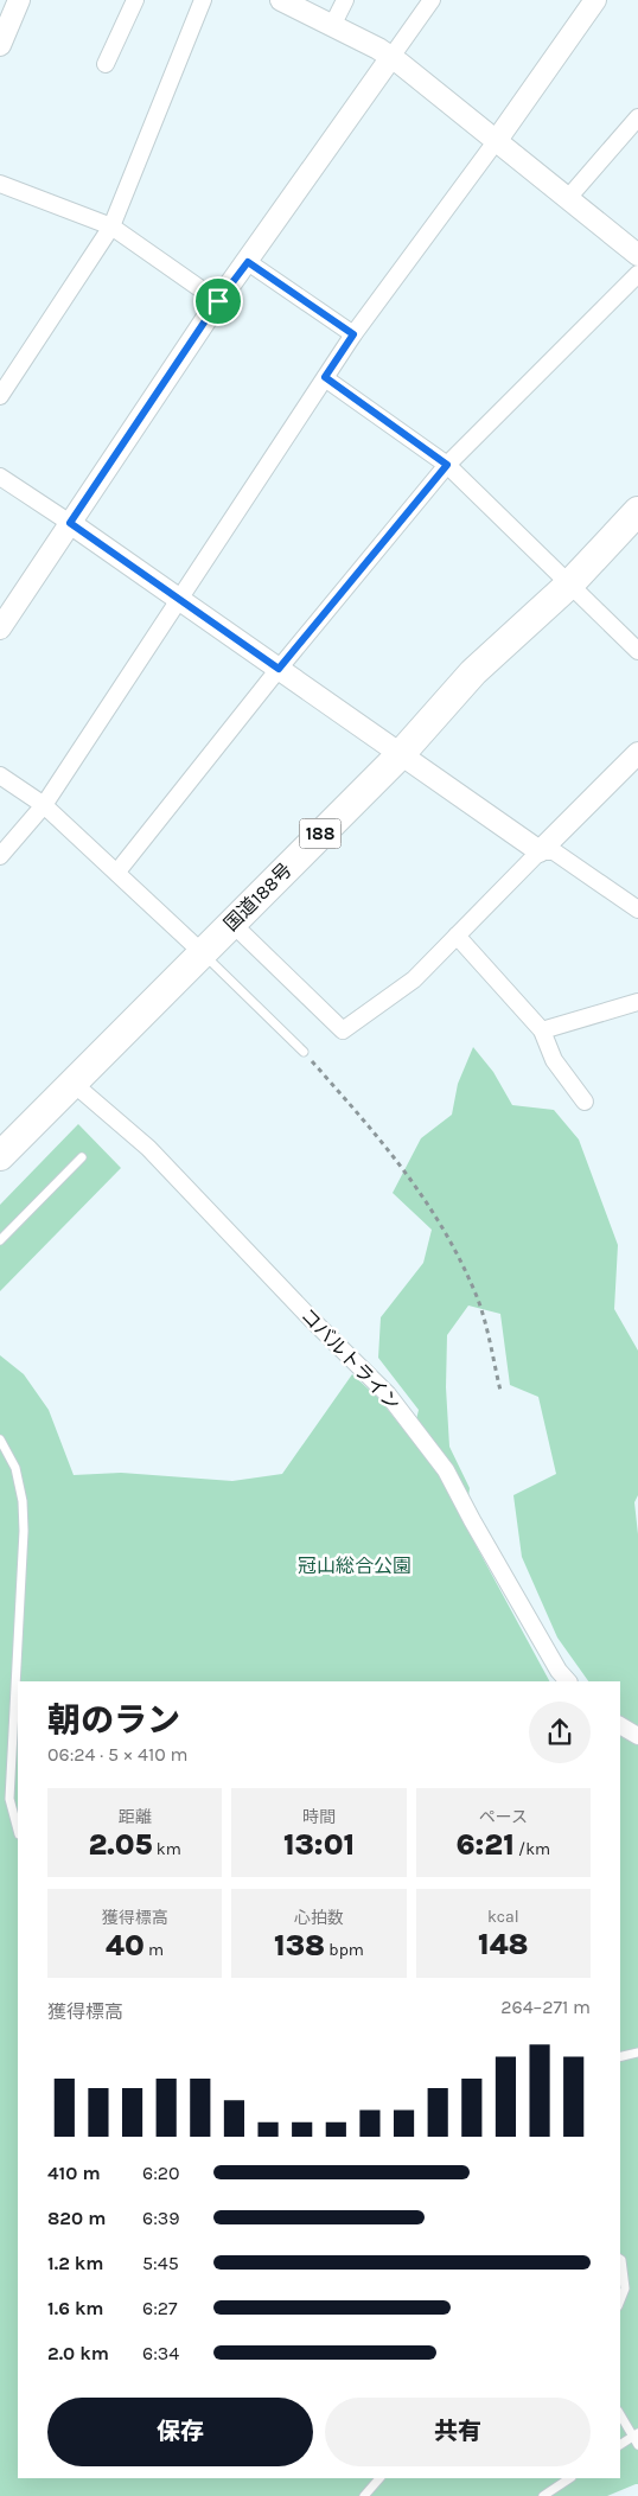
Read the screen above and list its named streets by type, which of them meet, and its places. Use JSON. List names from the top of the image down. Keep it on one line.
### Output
{"streets":{"highway":["188","国道188号"],"street":["コバルトライン"]},"crossings":[["国道188号","コバルトライン"]],"parks":["冠山総合公園"],"page":{"heading":["朝のラン","06:24 · 5 × 410 m"],"stats":[["距離","2.05 km"],["時間","13:01"],["ペース","6:21 /km"],["獲得標高","40 m"],["心拍数","138 bpm"],["kcal","148"]],"chart":["獲得標高","264–271 m"],"list":[{"name":"410 m","note":"6:20"},{"name":"820 m","note":"6:39"},{"name":"1.2 km","note":"5:45"},{"name":"1.6 km","note":"6:27"},{"name":"2.0 km","note":"6:34"}],"buttons":["保存","共有"]}}
